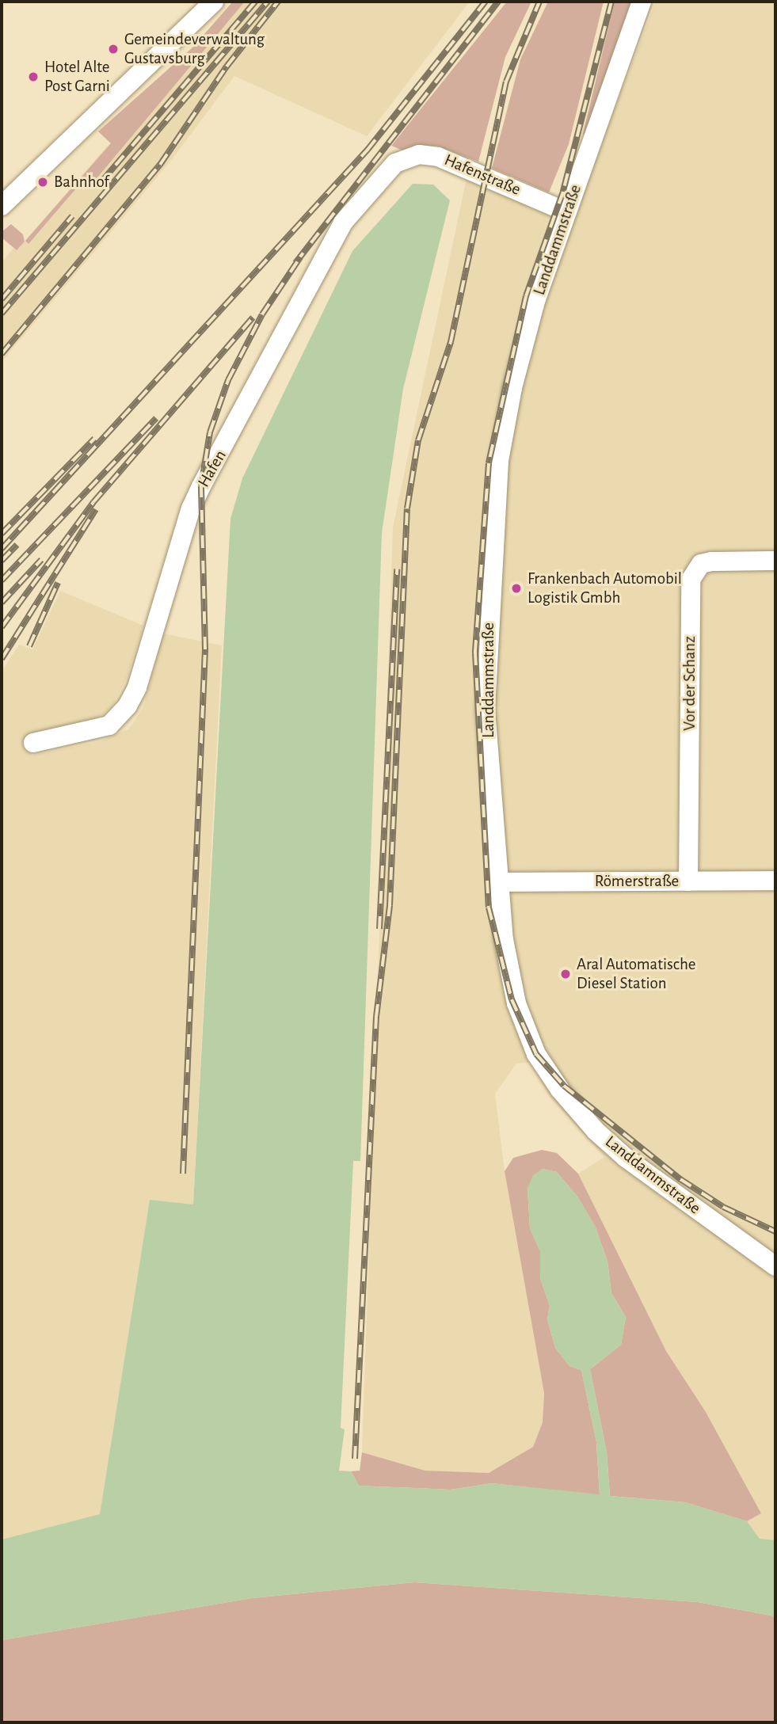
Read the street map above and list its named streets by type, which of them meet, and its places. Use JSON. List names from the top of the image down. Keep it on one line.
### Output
{"streets":{"street":["Hafenstraße","Landdammstraße","Hafen","Vor der Schanz","Römerstraße"]},"crossings":[["Hafenstraße","Landdammstraße"],["Hafenstraße","Hafen"],["Landdammstraße","Römerstraße"],["Vor der Schanz","Römerstraße"]],"places":["Gemeindeverwaltung Gustavsburg","Hotel Alte Post Garni","Bahnhof","Frankenbach Automobil Logistik Gmbh","Aral Automatische Diesel Station"]}
